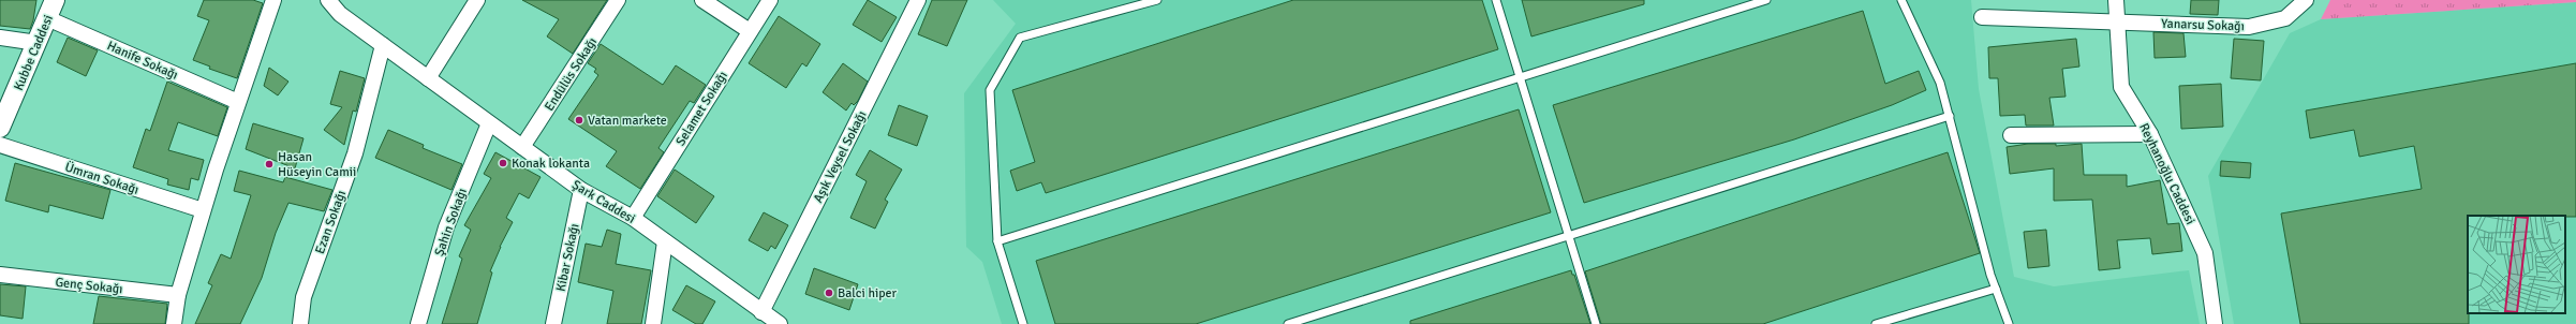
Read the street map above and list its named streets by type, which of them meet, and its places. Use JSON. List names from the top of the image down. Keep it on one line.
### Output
{"streets":{"street":["Yanarsu Sokağı","Kubbe Caddesi","Hanife Sokağı","Endülüs Sokağı","Selamet Sokağı","Aşık Veysel Sokağı","Reyhanoğlu Caddesi","Ümran Sokağı","Şark Caddesi","Ezan Sokağı","Şahin Sokağı","Kibar Sokağı","Genç Sokağı"]},"crossings":[["Yanarsu Sokağı","Reyhanoğlu Caddesi"],["Kubbe Caddesi","Hanife Sokağı"],["Endülüs Sokağı","Şark Caddesi"],["Selamet Sokağı","Şark Caddesi"],["Aşık Veysel Sokağı","Şark Caddesi"],["Şark Caddesi","Ezan Sokağı"],["Şark Caddesi","Şahin Sokağı"],["Şark Caddesi","Kibar Sokağı"]],"places":["Vatan markete","Konak lokanta","Hasan Hüseyin Camii","Balci hiper"]}
